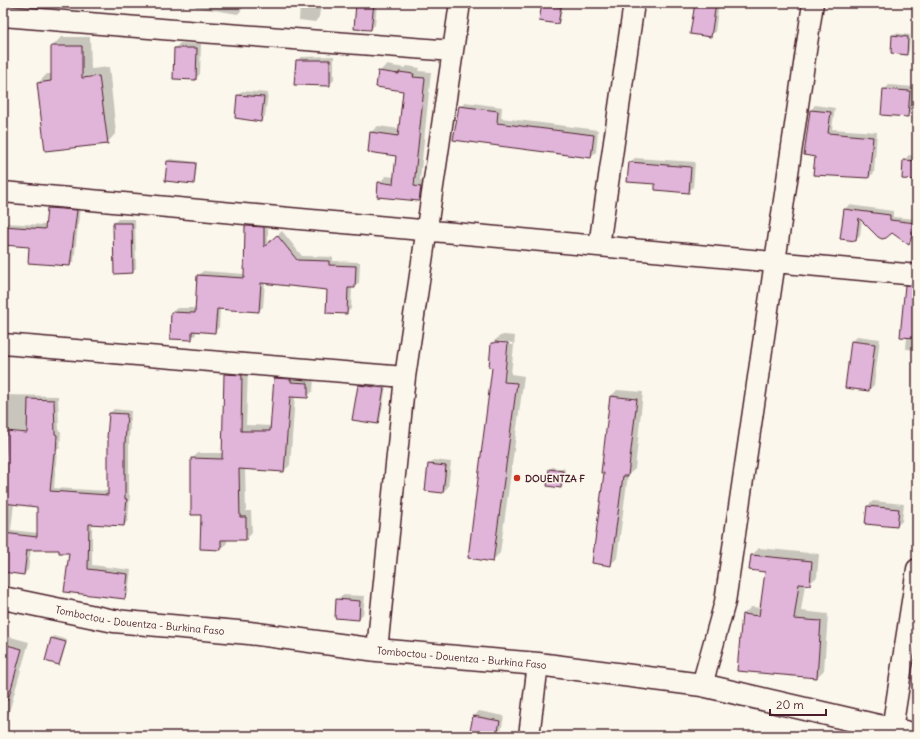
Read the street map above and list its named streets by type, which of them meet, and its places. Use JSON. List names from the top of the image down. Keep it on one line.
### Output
{"streets":{"main road":["Tomboctou - Douentza - Burkina Faso"]},"places":["DOUENTZA F"],"scale_bar":"20 m"}
